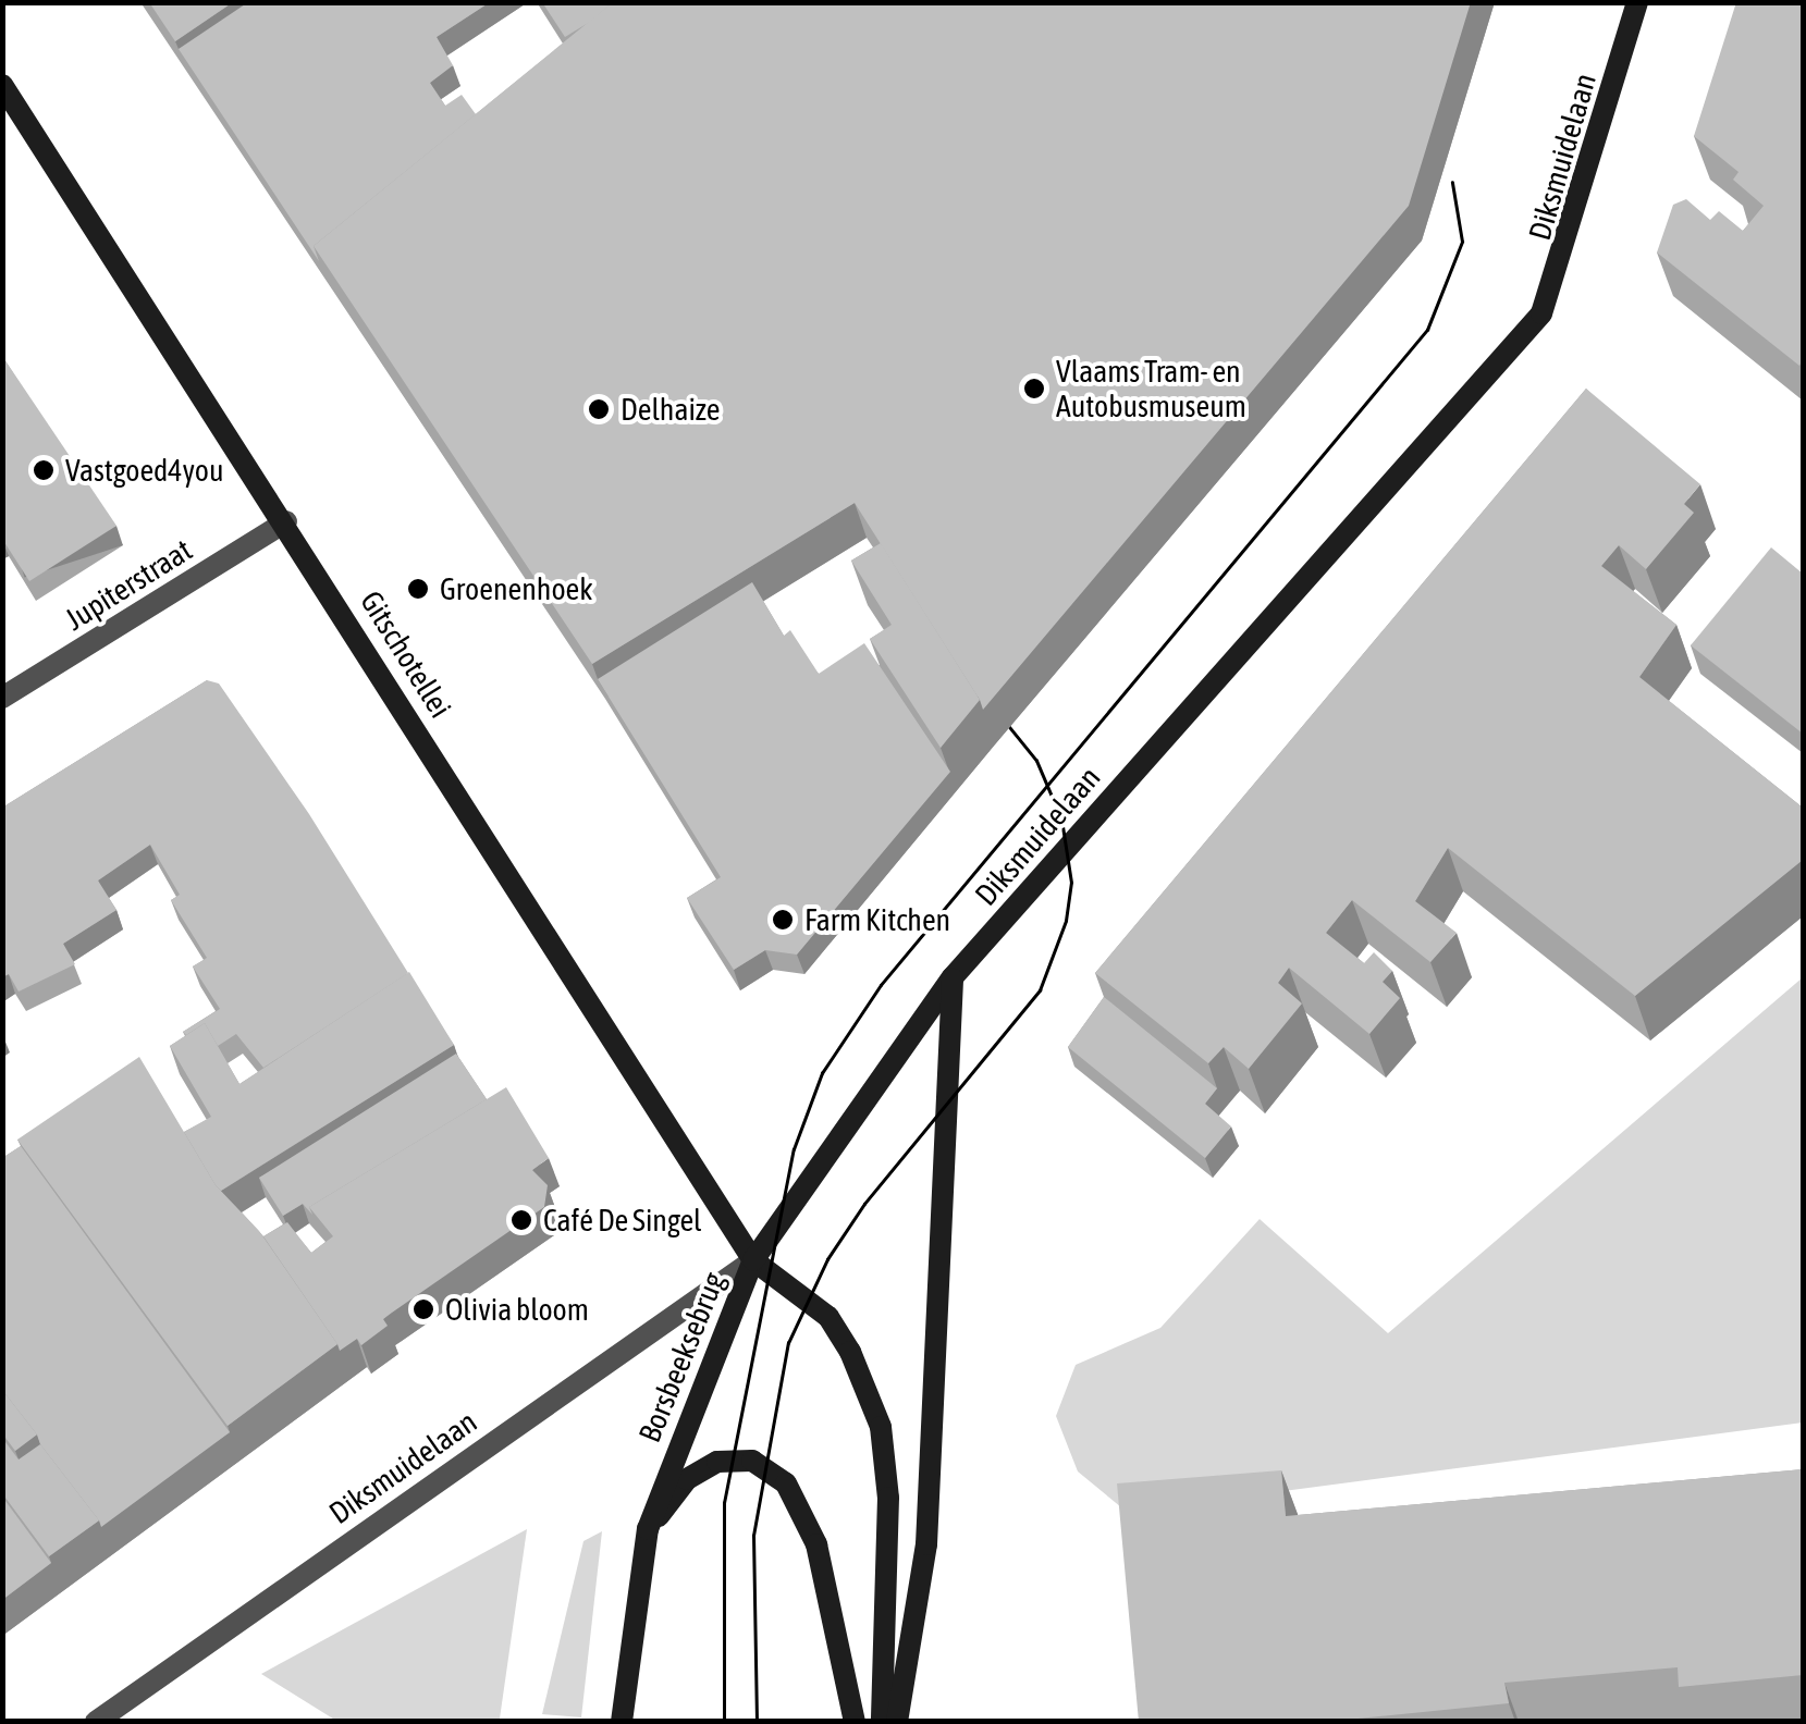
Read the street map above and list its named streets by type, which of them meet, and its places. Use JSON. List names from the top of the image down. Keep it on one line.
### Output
{"streets":{"street":["Diksmuidelaan","Jupiterstraat","Gitschotellei","Borsbeeksebrug"]},"crossings":[["Diksmuidelaan","Gitschotellei"],["Diksmuidelaan","Borsbeeksebrug"],["Jupiterstraat","Gitschotellei"],["Gitschotellei","Borsbeeksebrug"]],"places":["Vlaams Tram- en Autobusmuseum","Delhaize","Vastgoed4you","Groenenhoek","Farm Kitchen","Café De Singel","Olivia bloom"]}
